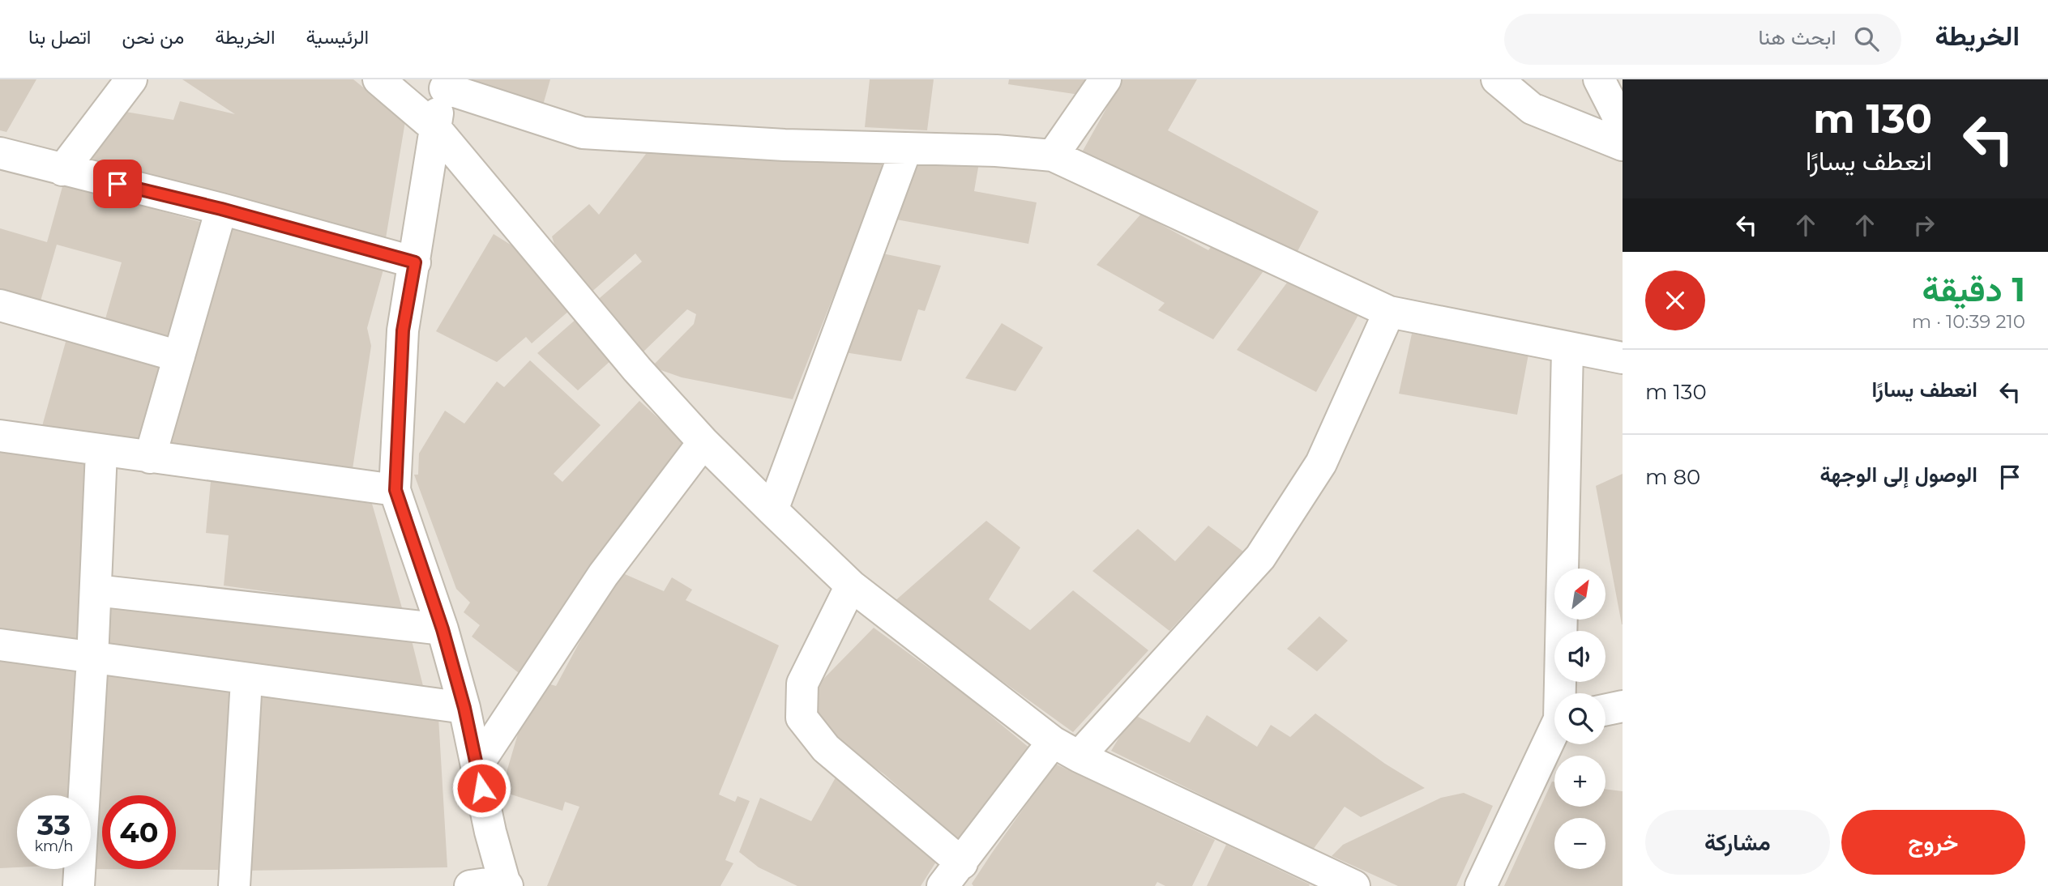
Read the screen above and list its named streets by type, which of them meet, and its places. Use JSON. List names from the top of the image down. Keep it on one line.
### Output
{"north":"top right","page":{"header":"الخريطة","search":"ابحث هنا","nav":["الرئيسية","الخريطة","من نحن","اتصل بنا"],"turn":["130 m","انعطف يسارًا"],"heading":["1 دقيقة","210 m · 10:39"],"list":[{"name":"انعطف يسارًا","value":"130 m"},{"name":"الوصول إلى الوجهة","value":"80 m"}],"map_buttons":["+","−"],"speed":"33 km/h","limit":"40","buttons":["خروج","مشاركة"]}}
